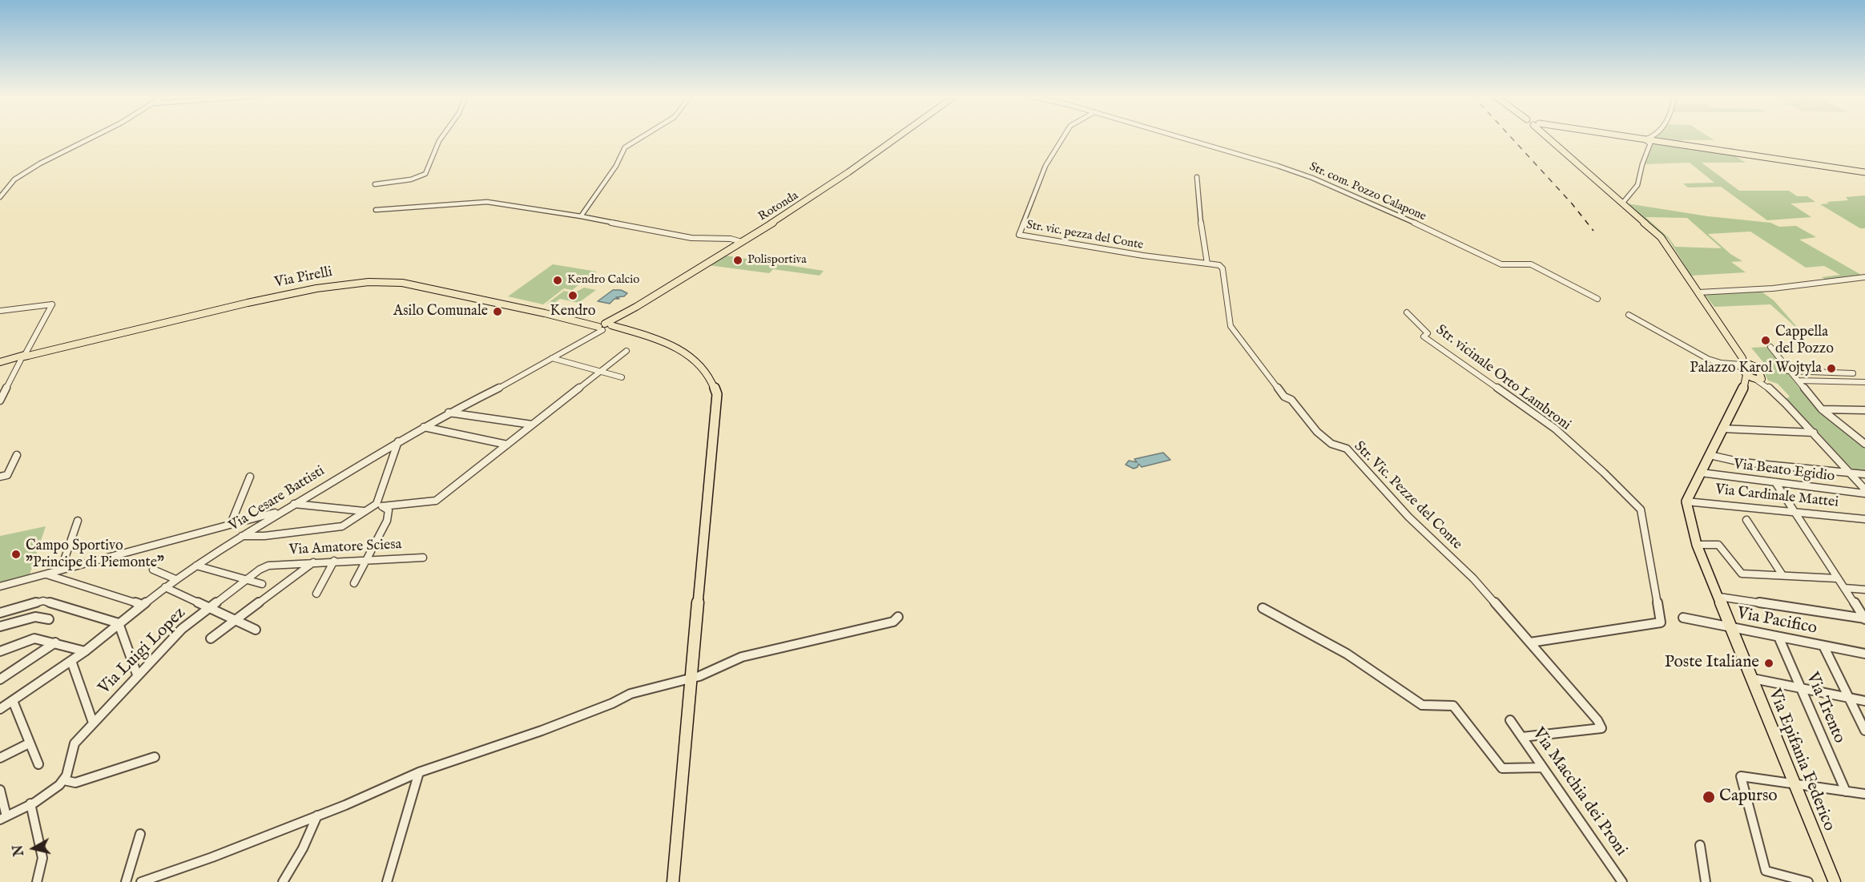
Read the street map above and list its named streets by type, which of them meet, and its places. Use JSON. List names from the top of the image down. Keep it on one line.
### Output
{"streets":{"main road":["Rotonda","Via Pirelli","Via Epifania Federico"],"street":["Str. com. Pozzo Calapone","Str. vic. pezza del Conte","Str. vicinale Orto Lambroni","Via Beato Egidio","Str. Vic. Pezze del Conte","Via Cardinale Mattei","Via Cesare Battisti","Via Amatore Sciesa","Via Pacifico","Via Luigi Lopez","Via Trento","Via Macchia dei Proni"]},"crossings":[["Rotonda","Via Pirelli"],["Rotonda","Via Cesare Battisti"],["Str. vic. pezza del Conte","Str. Vic. Pezze del Conte"],["Via Pirelli","Via Cesare Battisti"],["Str. vicinale Orto Lambroni","Str. Vic. Pezze del Conte"],["Str. Vic. Pezze del Conte","Via Macchia dei Proni"],["Via Cardinale Mattei","Via Epifania Federico"],["Via Amatore Sciesa","Via Luigi Lopez"],["Via Pacifico","Via Trento"],["Via Pacifico","Via Epifania Federico"]],"places":["Polisportiva","Kendro Calcio","Kendro","Asilo Comunale","Cappella del Pozzo","Palazzo Karol Wojtyla","Campo Sportivo \"Principe di Piemonte\"","Poste Italiane","Capurso"],"north":"left"}
